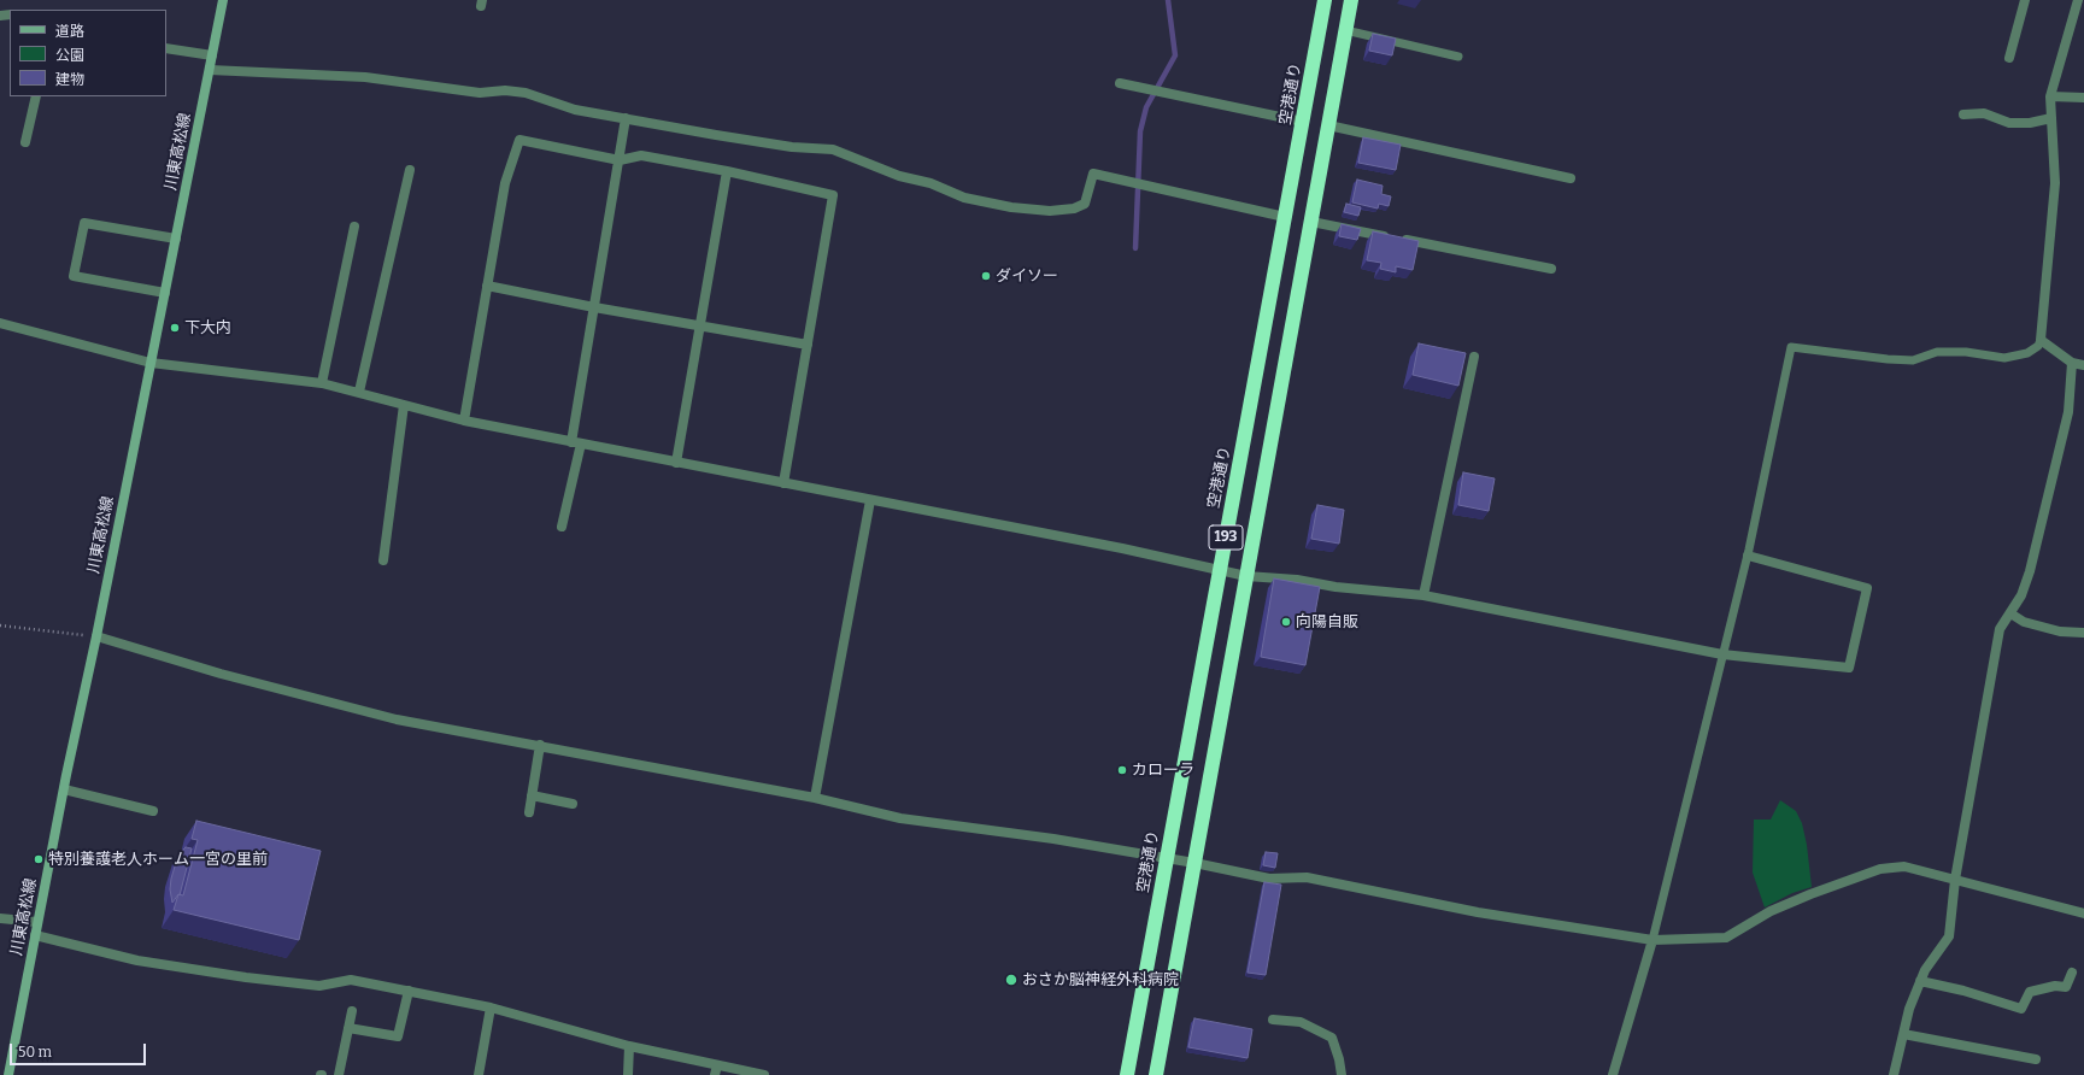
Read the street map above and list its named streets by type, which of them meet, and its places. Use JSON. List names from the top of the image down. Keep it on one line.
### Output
{"streets":{"highway":["空港通り","193"],"main road":["川東高松線"]},"places":["ダイソー","下大内","向陽自販","カローラ","特別養護老人ホーム一宮の里前","おさか脳神経外科病院"],"legend":["道路","公園","建物"],"scale_bar":"50 m"}
